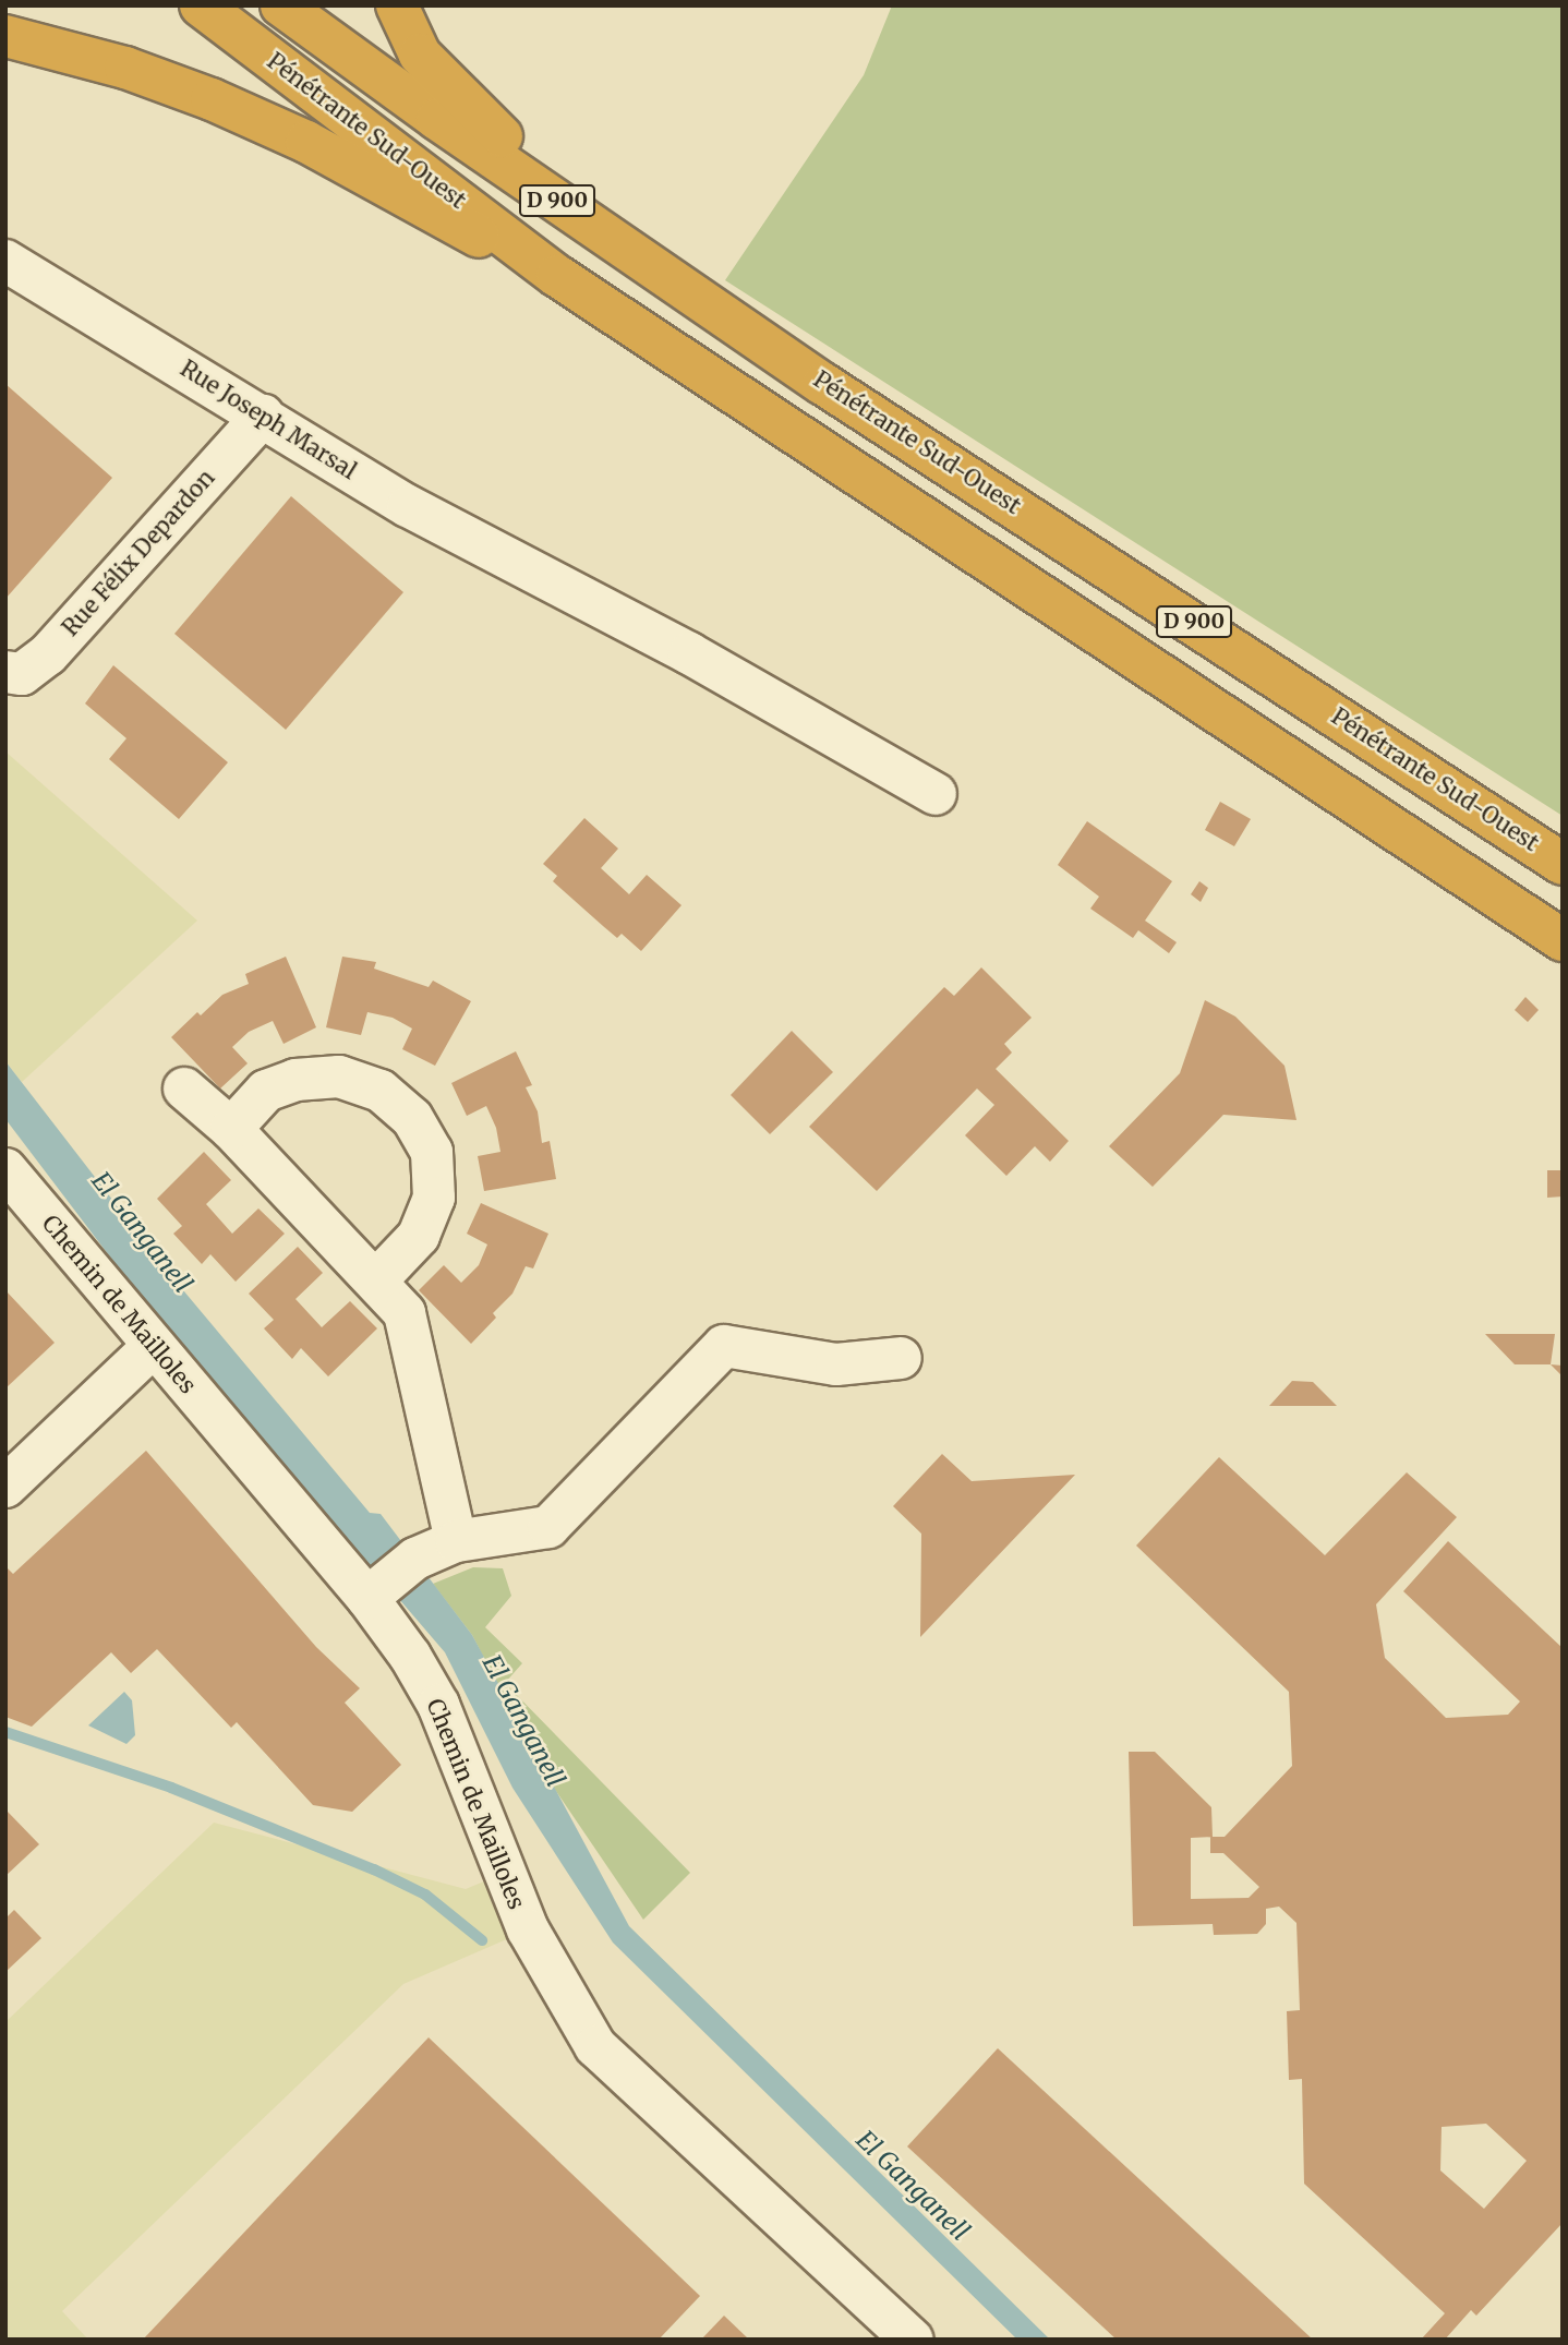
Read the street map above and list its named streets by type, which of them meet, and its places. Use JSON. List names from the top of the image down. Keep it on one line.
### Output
{"streets":{"highway":["Pénétrante Sud-Ouest","D 900"],"street":["Rue Joseph Marsal","Rue Félix Depardon","Chemin de Mailloles"]},"crossings":[["Rue Joseph Marsal","Rue Félix Depardon"]],"water":["El Ganganell"]}
